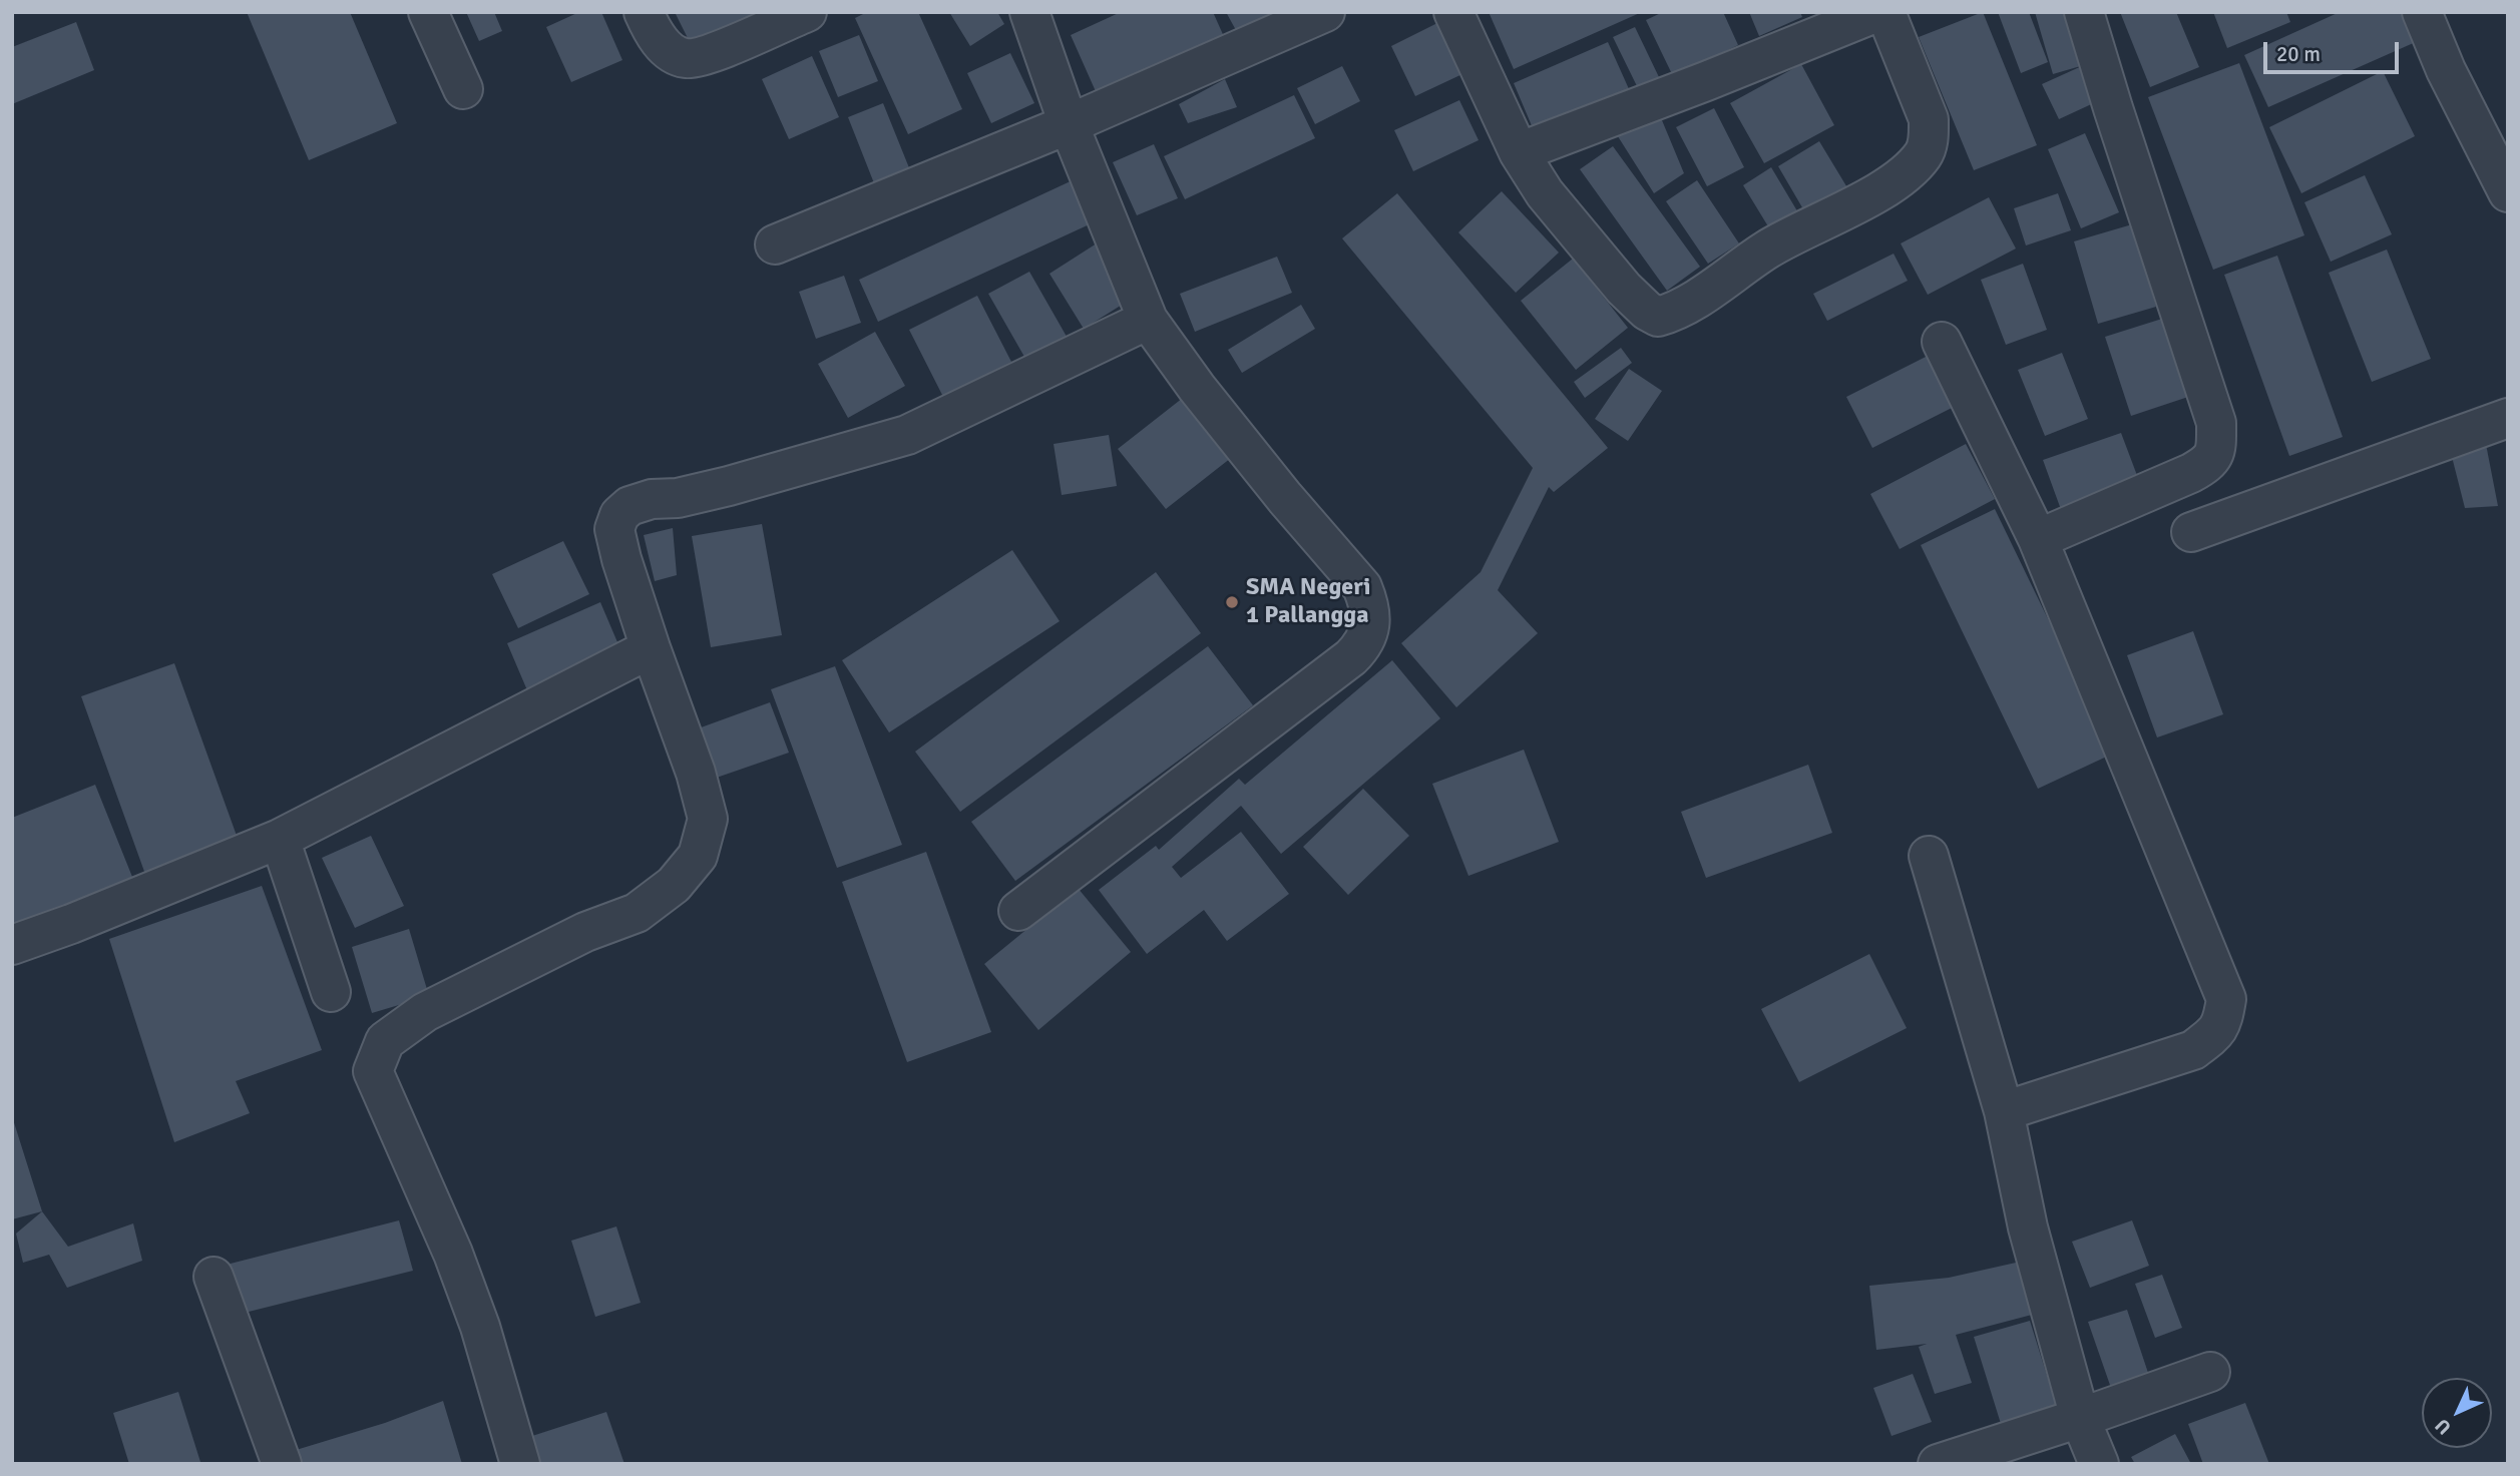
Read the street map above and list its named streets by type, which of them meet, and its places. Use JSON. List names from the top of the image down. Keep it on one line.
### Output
{"places":["SMA Negeri 1 Pallangga"],"scale_bar":"20 m","north":"bottom left"}
